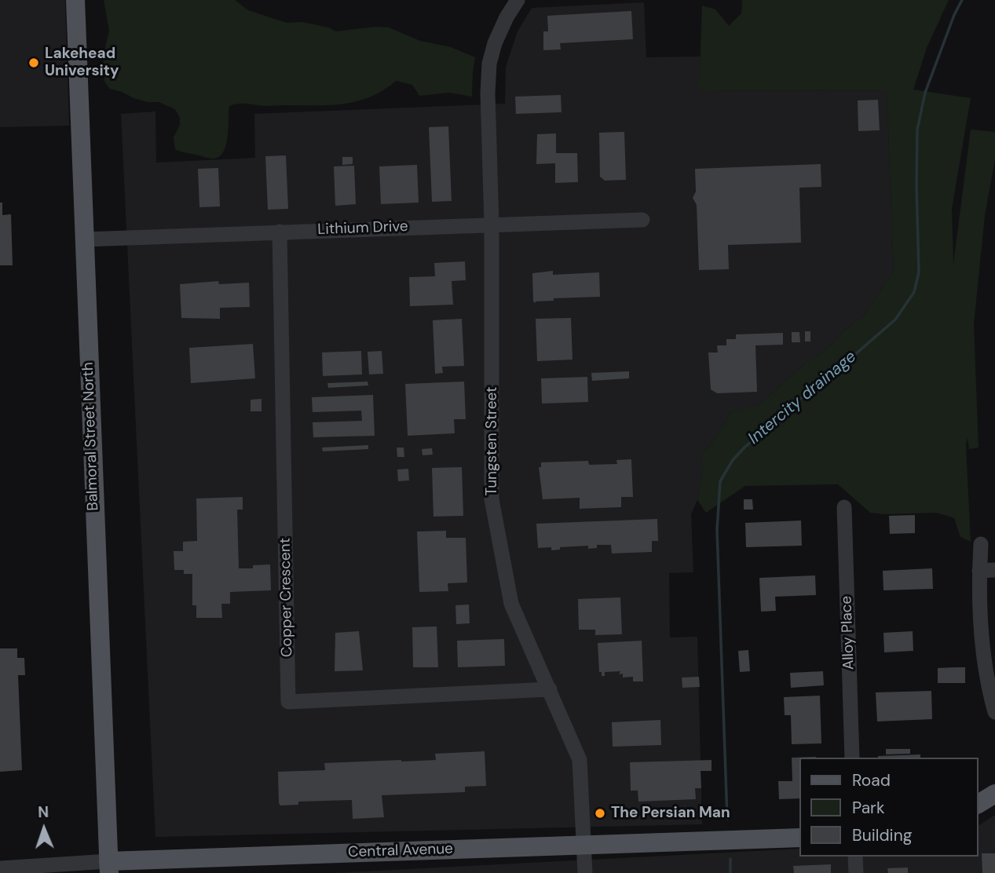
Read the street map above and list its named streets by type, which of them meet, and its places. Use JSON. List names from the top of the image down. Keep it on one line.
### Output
{"streets":{"main road":["Balmoral Street North","Central Avenue"],"street":["Lithium Drive","Tungsten Street","Copper Crescent","Alloy Place"]},"crossings":[["Lithium Drive","Balmoral Street North"],["Lithium Drive","Tungsten Street"],["Lithium Drive","Copper Crescent"],["Balmoral Street North","Central Avenue"],["Tungsten Street","Copper Crescent"],["Tungsten Street","Central Avenue"]],"water":["Intercity drainage"],"places":["Lakehead University","The Persian Man"],"legend":["Road","Park","Building"],"north":"top"}
